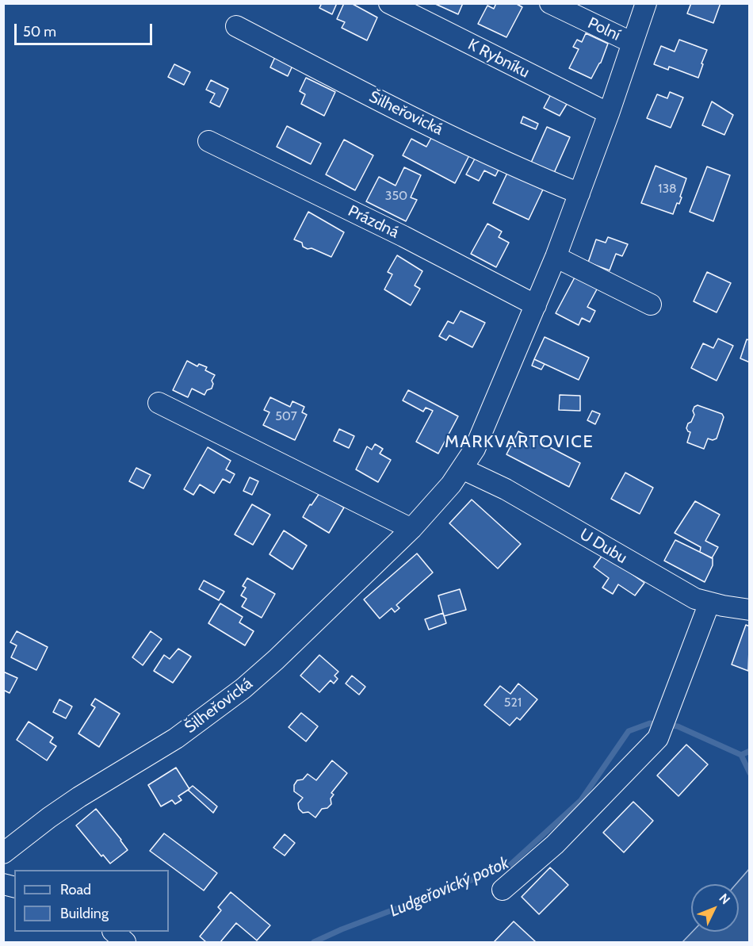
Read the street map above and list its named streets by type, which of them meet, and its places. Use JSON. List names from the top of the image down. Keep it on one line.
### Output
{"streets":{"street":["Polní","K Rybníku","Šilheřovická","Prázdná","U Dubu"]},"crossings":[["Polní","Šilheřovická"],["K Rybníku","Šilheřovická"],["Šilheřovická","Prázdná"],["Šilheřovická","U Dubu"]],"districts":["MARKVARTOVICE"],"water":["Ludgeřovický potok"],"house_numbers":["138","350","507","521"],"legend":["Road","Building"],"scale_bar":"50 m","north":"top right"}
